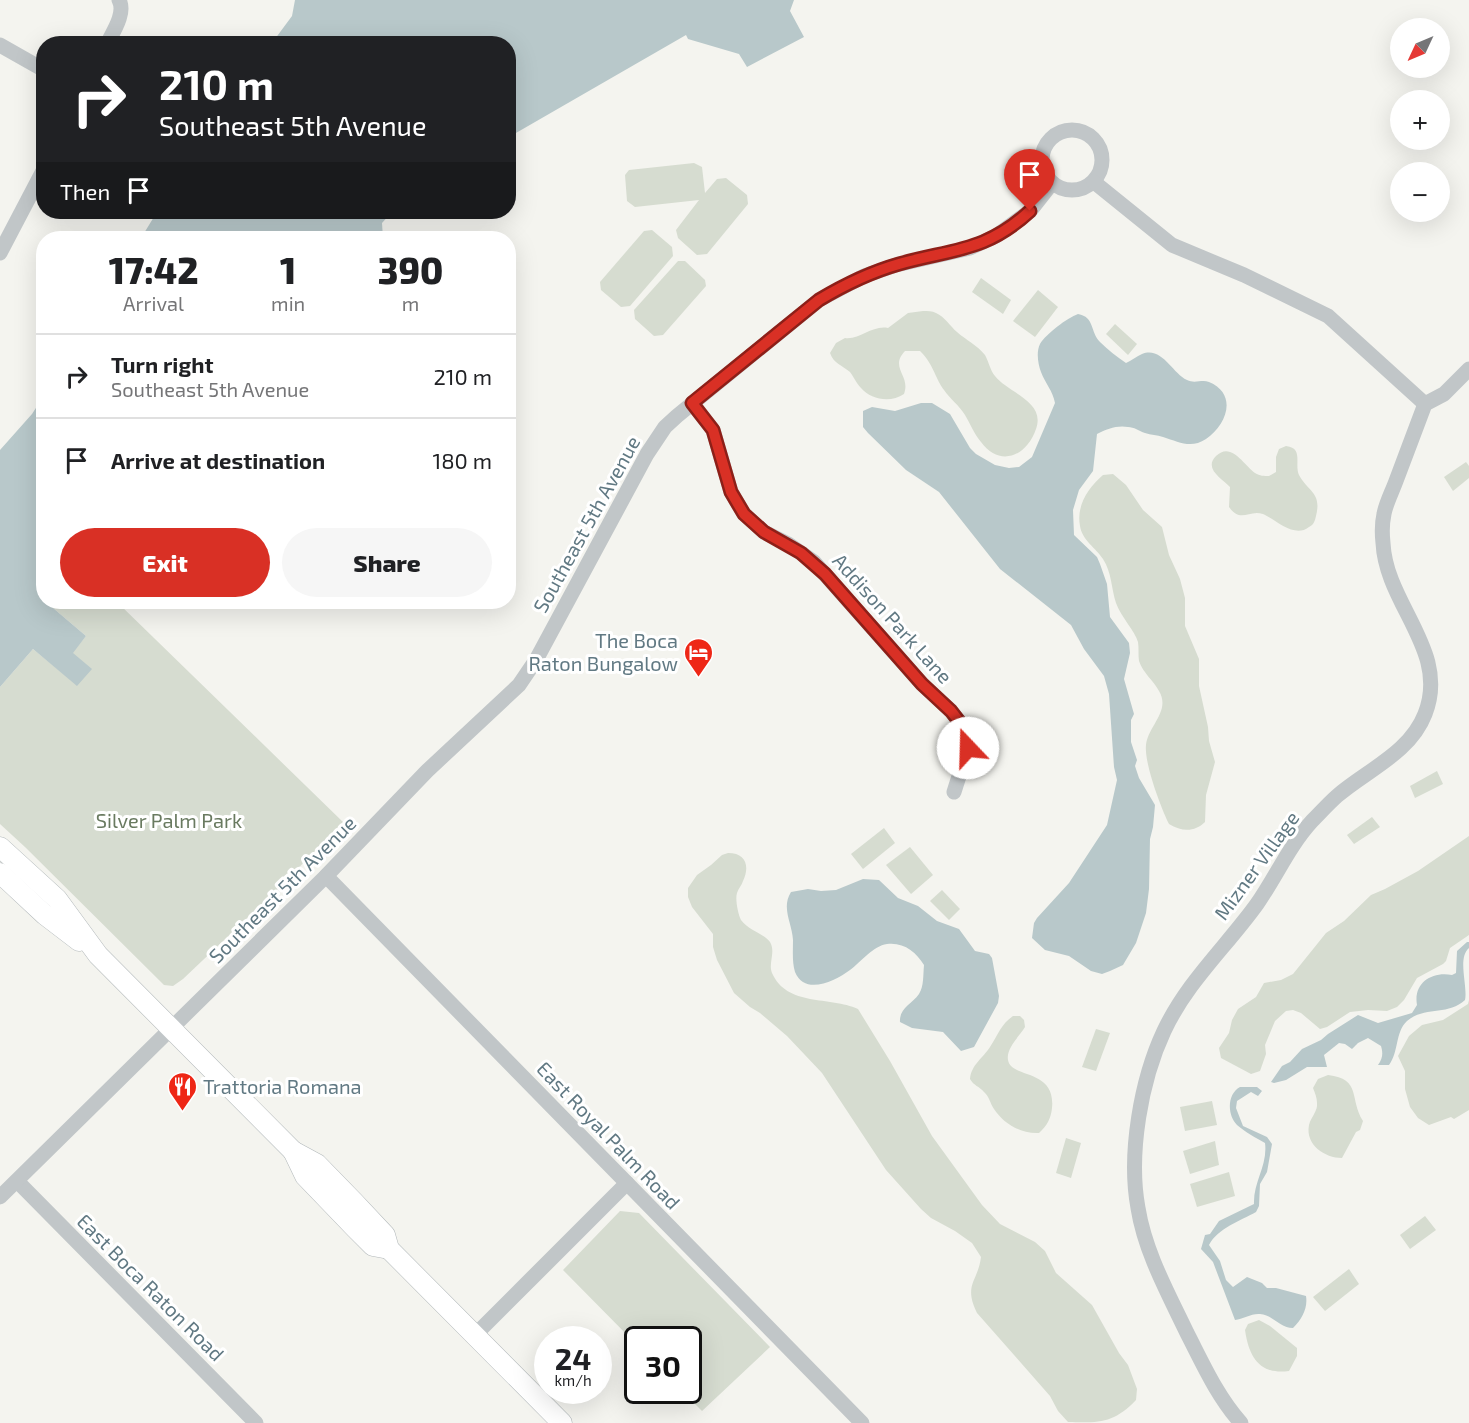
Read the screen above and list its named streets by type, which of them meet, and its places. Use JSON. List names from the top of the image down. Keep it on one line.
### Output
{"streets":{"street":["Southeast 5th Avenue","Addison Park Lane","Mizner Village","East Royal Palm Road","East Boca Raton Road"]},"crossings":[["Southeast 5th Avenue","Addison Park Lane"],["Southeast 5th Avenue","East Royal Palm Road"],["Southeast 5th Avenue","East Boca Raton Road"]],"parks":["Silver Palm Park"],"places":{"hotel":["The Boca Raton Bungalow"],"restaurant":["Trattoria Romana"]},"north":"bottom left","page":{"map_buttons":["+","−"],"turn":["210 m","Southeast 5th Avenue"],"then":"Then","eta":["17:42","Arrival","1","min","390","m"],"list":[{"name":"Turn right","note":"Southeast 5th Avenue","value":"210 m"},{"name":"Arrive at destination","value":"180 m"}],"buttons":["Exit","Share"],"speed":"24 km/h","limit":"30"}}
